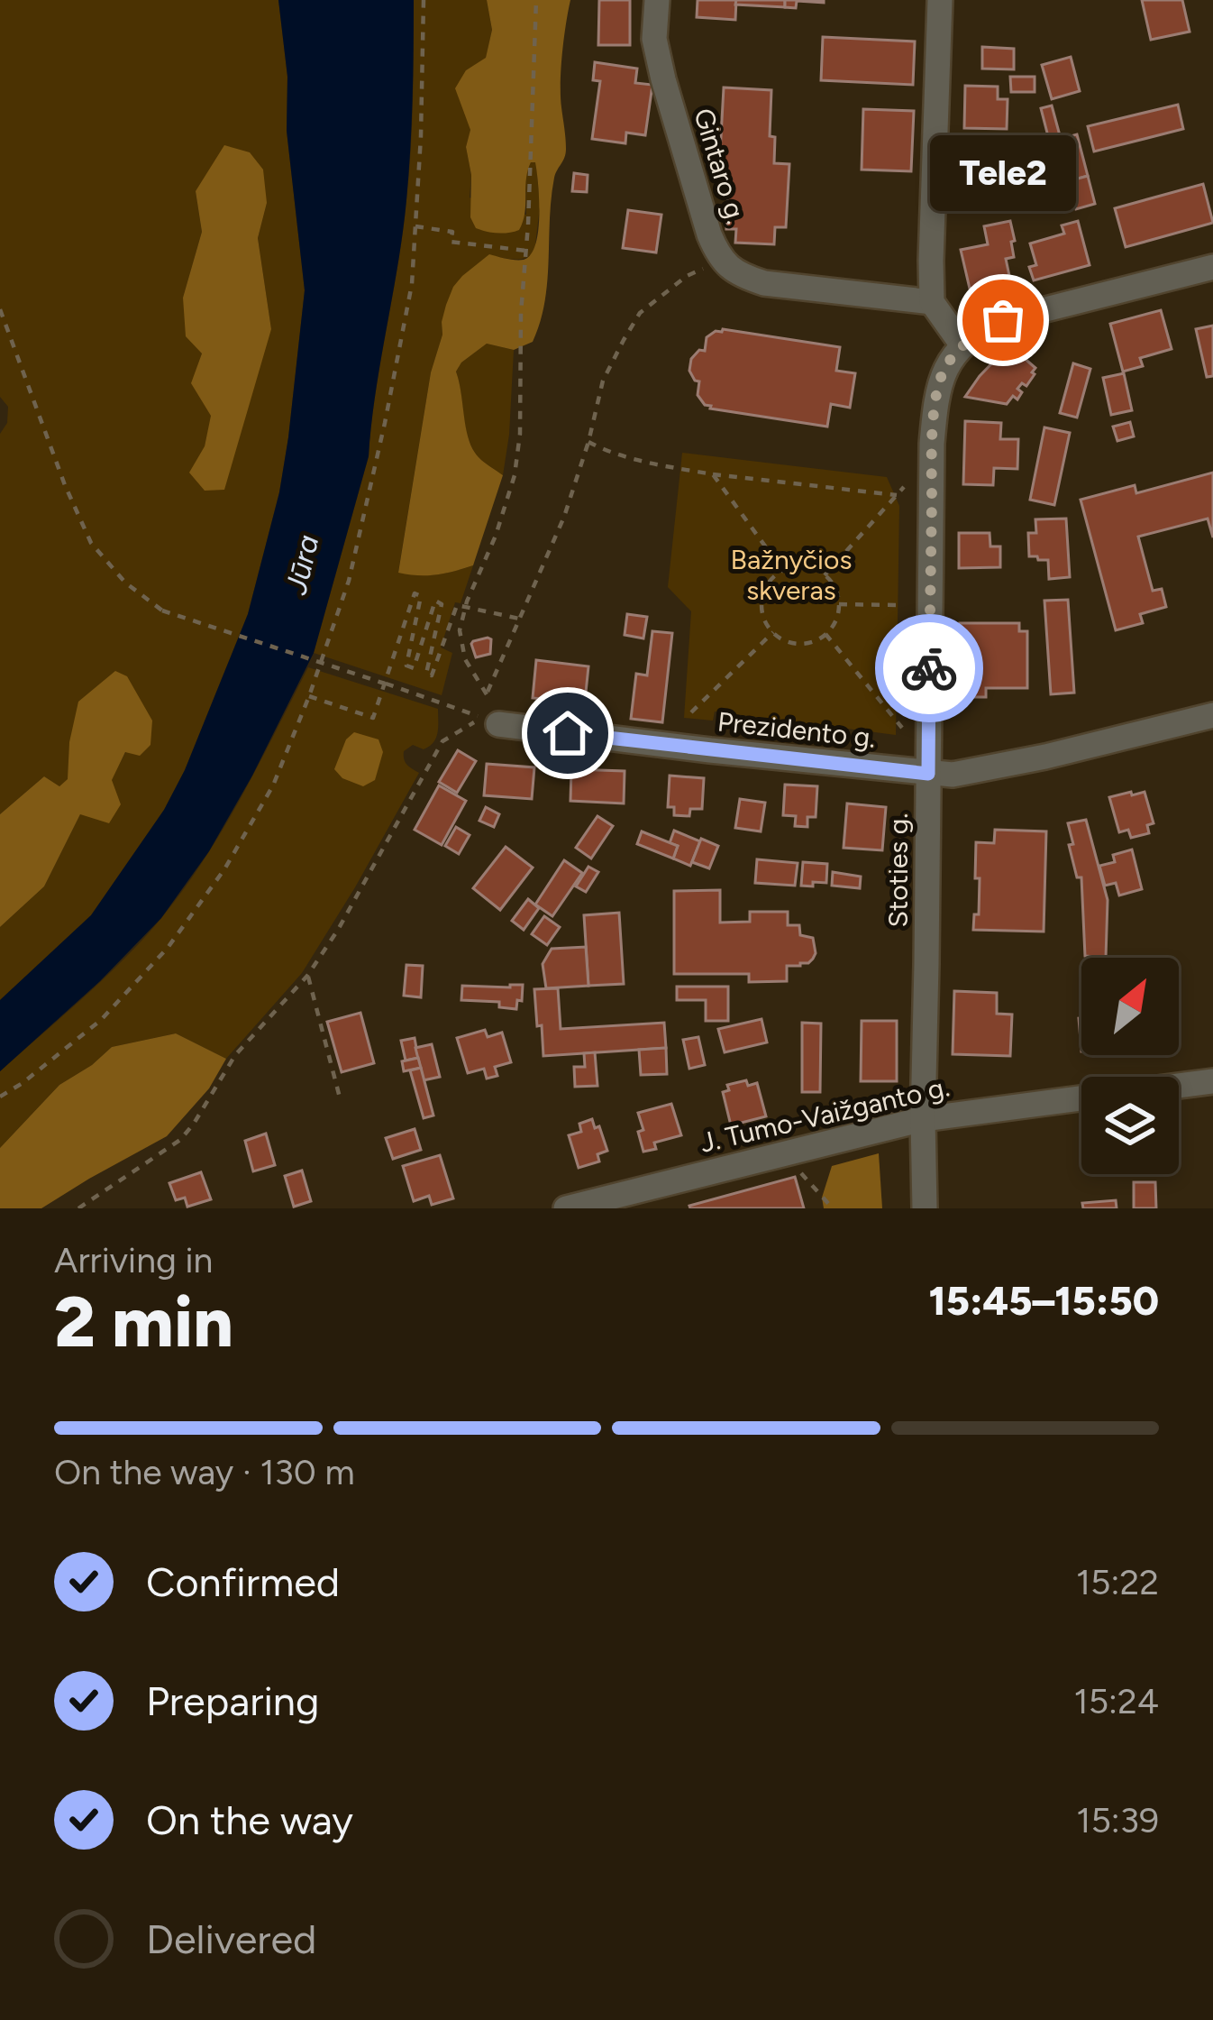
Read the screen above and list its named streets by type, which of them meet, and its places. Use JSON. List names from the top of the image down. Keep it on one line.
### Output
{"streets":{"street":["Gintaro g.","Prezidento g.","Stoties g.","J. Tumo-Vaižganto g."]},"crossings":[["Prezidento g.","Stoties g."],["Stoties g.","J. Tumo-Vaižganto g."]],"water":["Jūra"],"parks":["Bažnyčios skveras"],"places":["Tele2"],"north":"top right","page":{"bubble":"Tele2","heading":["2 min","Arriving in","15:45–15:50"],"bar":"On the way · 130 m","list":[["Confirmed","15:22"],["Preparing","15:24"],["On the way","15:39"],"Delivered"]}}
